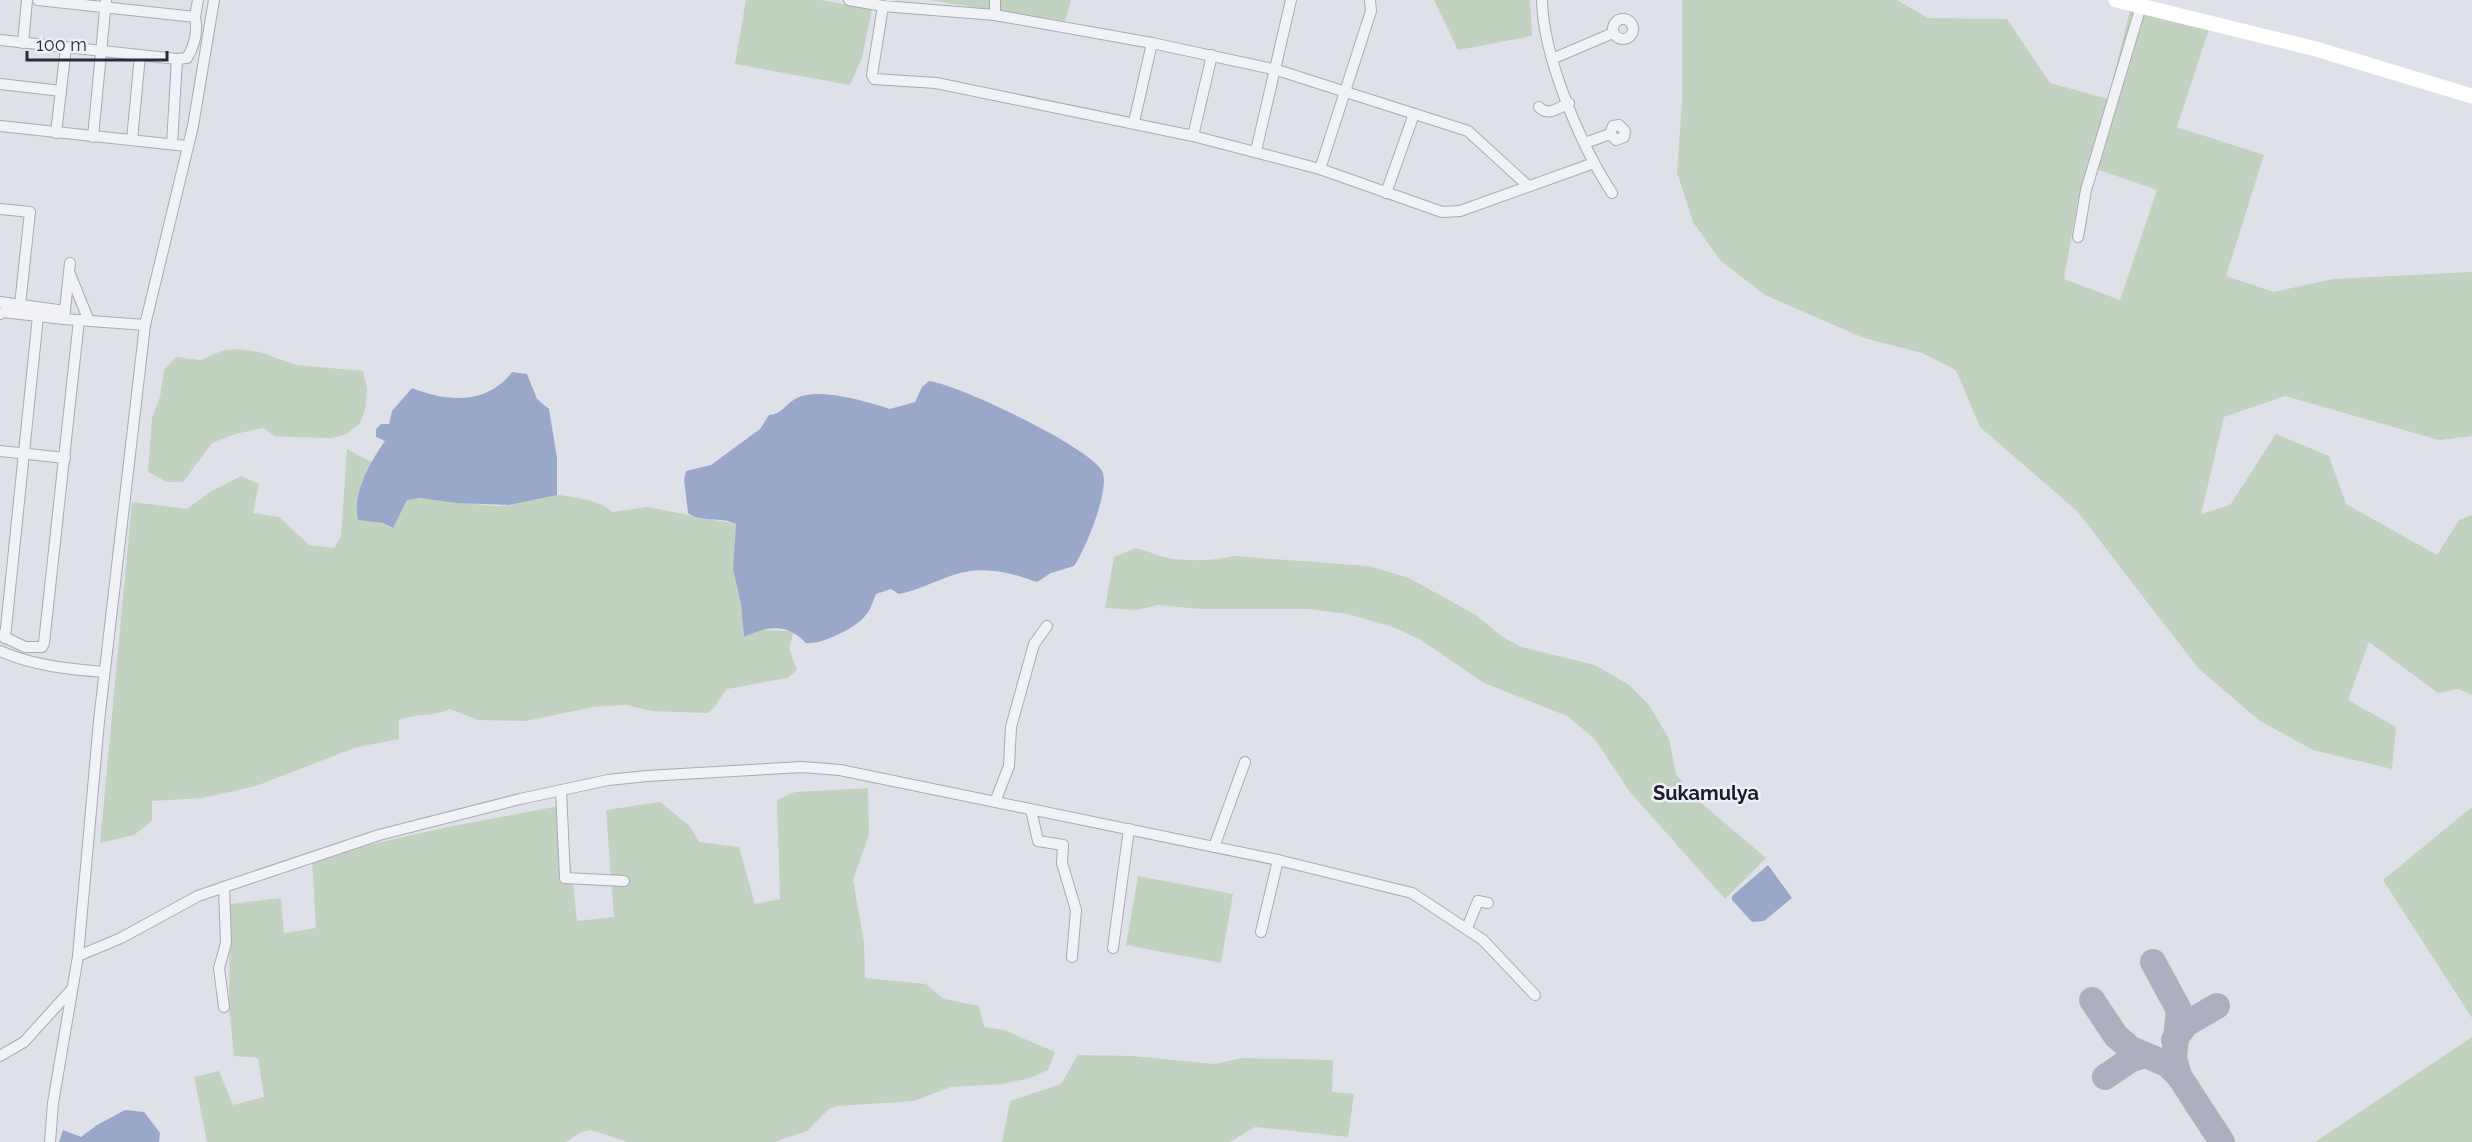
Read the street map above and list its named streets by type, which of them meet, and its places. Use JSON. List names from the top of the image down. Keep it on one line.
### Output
{"districts":["Sukamulya"],"scale_bar":"100 m"}
